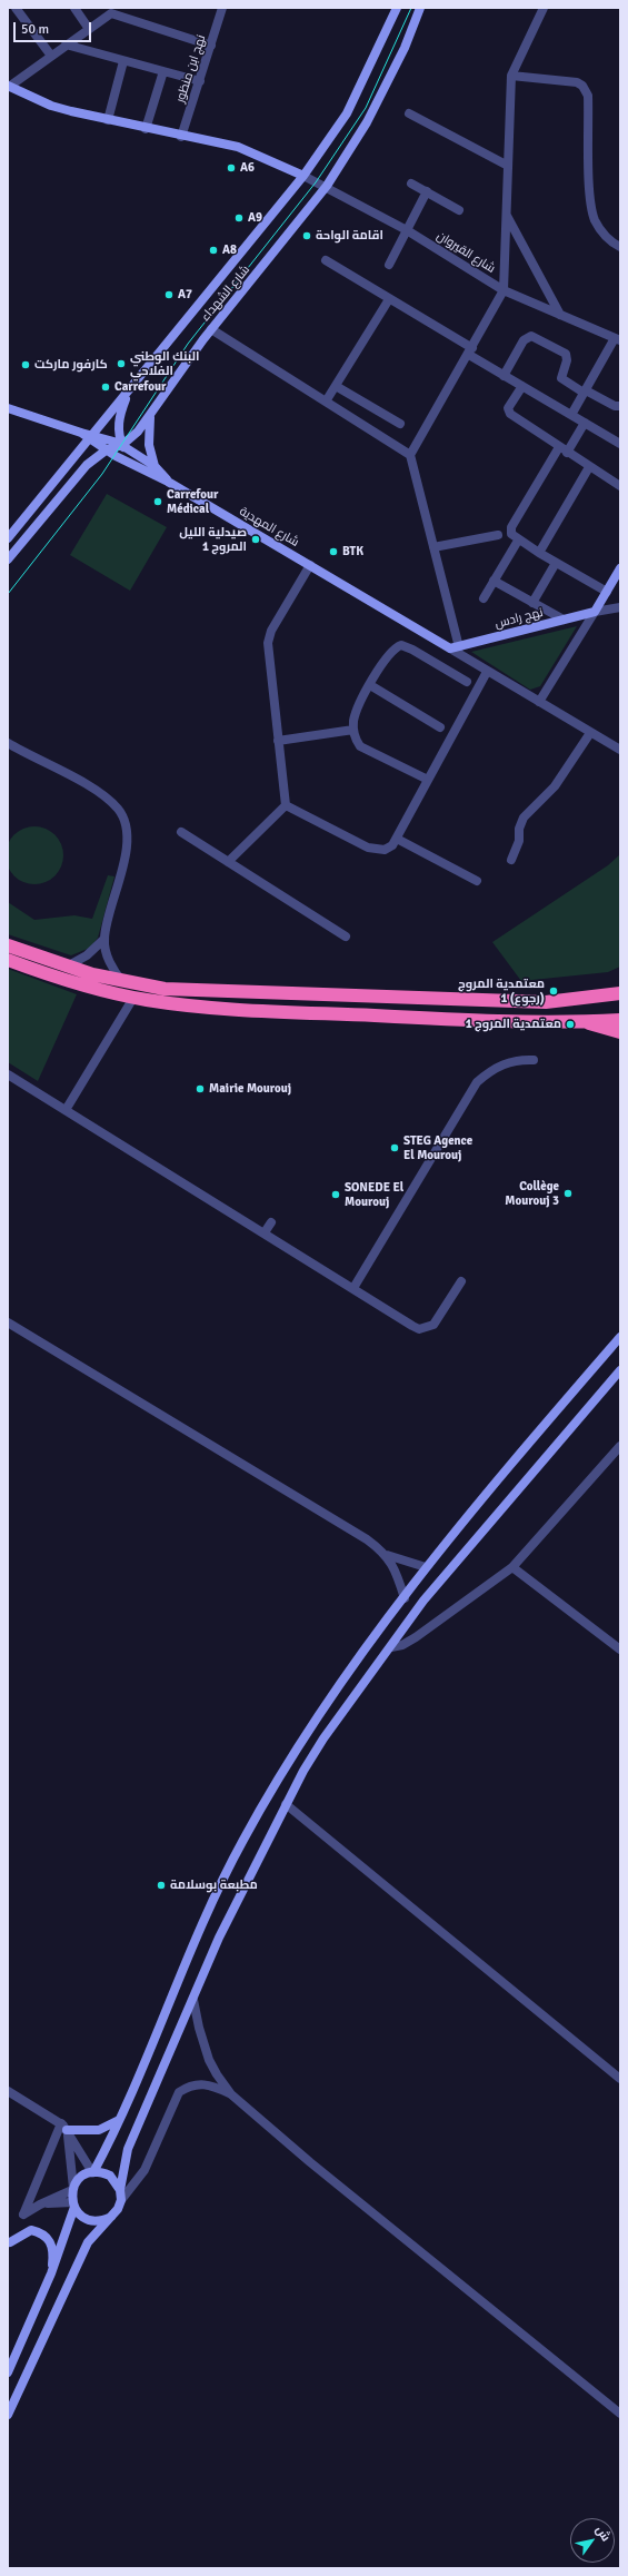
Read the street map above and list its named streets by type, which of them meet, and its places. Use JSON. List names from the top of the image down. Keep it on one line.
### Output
{"streets":{"main road":["شارع الشهداء","شارع المهدية","نهج رادس"],"street":["نهج ابن منظور","شارع القيروان"]},"crossings":[["شارع القيروان","شارع الشهداء"],["شارع المهدية","نهج رادس"]],"places":["A6","A9","اقامة الواحة","A8","A7","البنك الوطني الفلاحي","كارفور ماركت","Carrefour","Carrefour Médical","صيدلية الليل المروج 1","BTK","معتمدية المروج 1 (رجوع)","معتمدية المروج 1","Mairie Mourouj","STEG Agence El Mourouj","Collège Mourouj 3","SONEDE El Mourouj","مطبعة بوسلامة"],"scale_bar":"50 m","north":"top right"}
